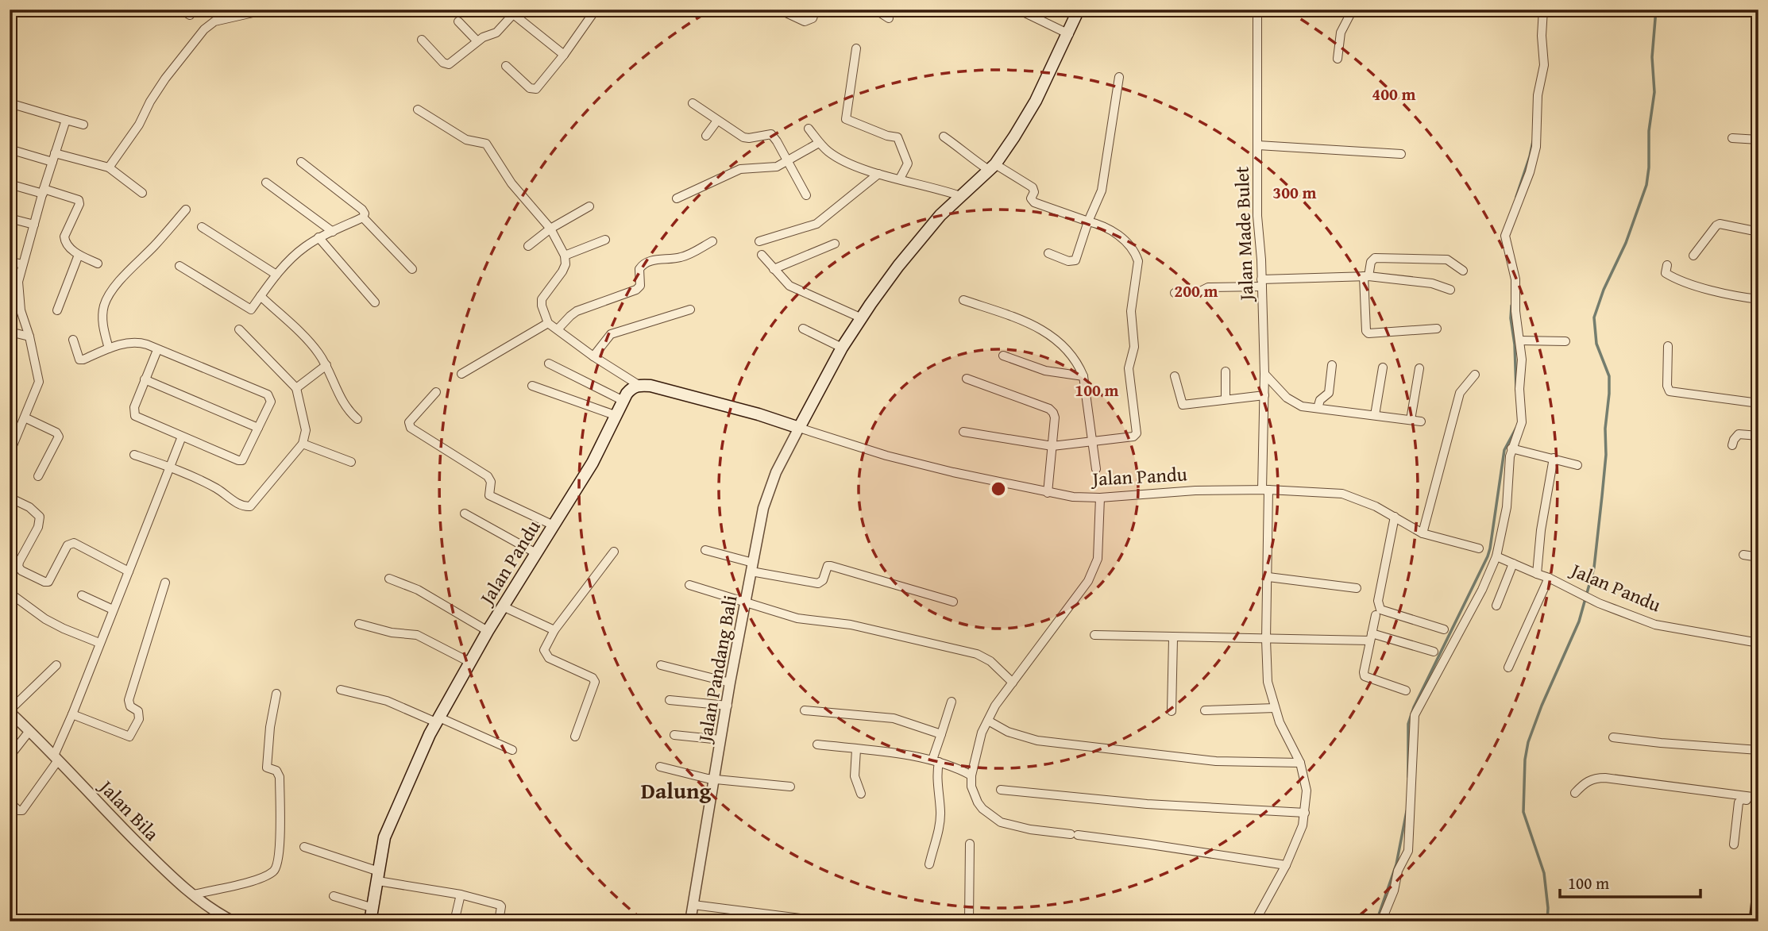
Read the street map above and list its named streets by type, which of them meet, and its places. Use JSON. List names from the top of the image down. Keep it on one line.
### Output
{"streets":{"main road":["Jalan Pandu"],"street":["Jalan Made Bulet","Jalan Pandang Bali","Jalan Bila"]},"crossings":[["Jalan Made Bulet","Jalan Pandu"],["Jalan Pandu","Jalan Pandang Bali"]],"districts":["Dalung"],"scale_bar":"100 m","rings":["400 m","300 m","200 m","100 m"]}
